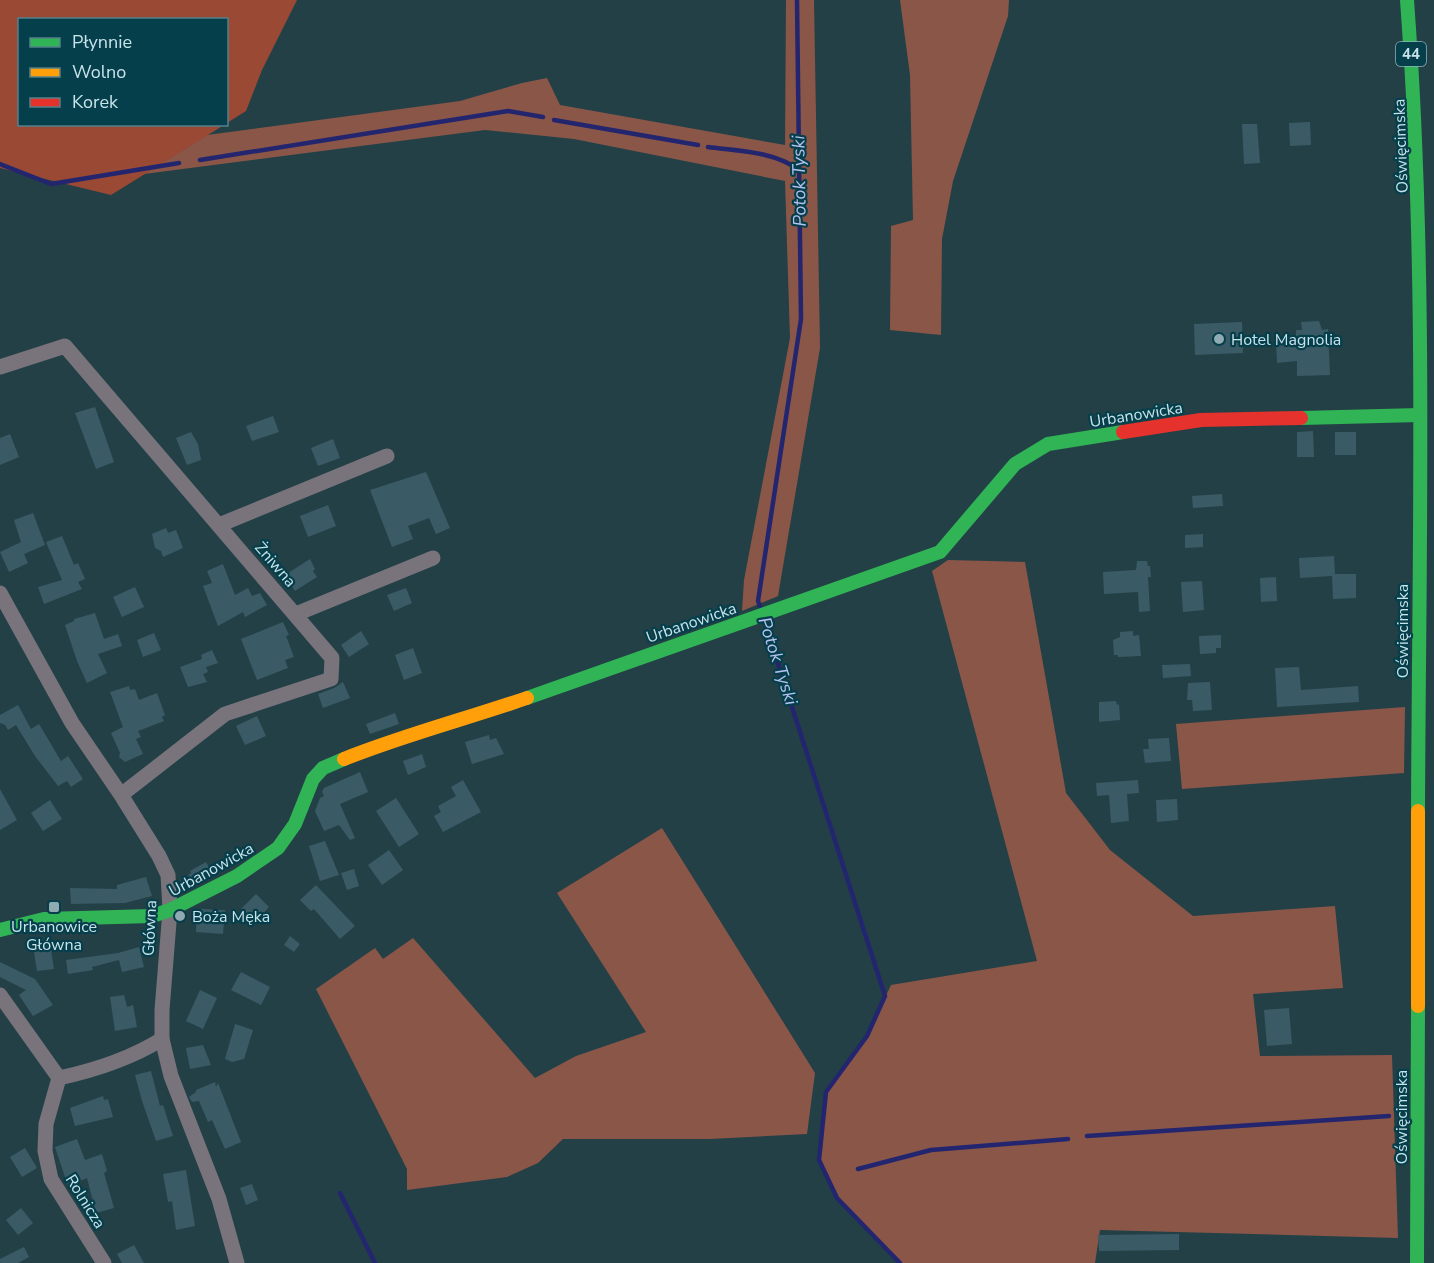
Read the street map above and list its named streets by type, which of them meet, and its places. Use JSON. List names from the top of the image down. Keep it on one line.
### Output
{"streets":{"main road":["44","Oświęcimska","Urbanowicka"],"street":["Żniwna","Główna","Rolnicza"]},"crossings":[["Oświęcimska","Urbanowicka"],["Urbanowicka","Główna"],["Żniwna","Główna"]],"water":["Potok Tyski"],"places":{"other":["Hotel Magnolia","Boża Męka"],"transit":["Urbanowice Główna"]},"legend":["Płynnie","Wolno","Korek"]}
